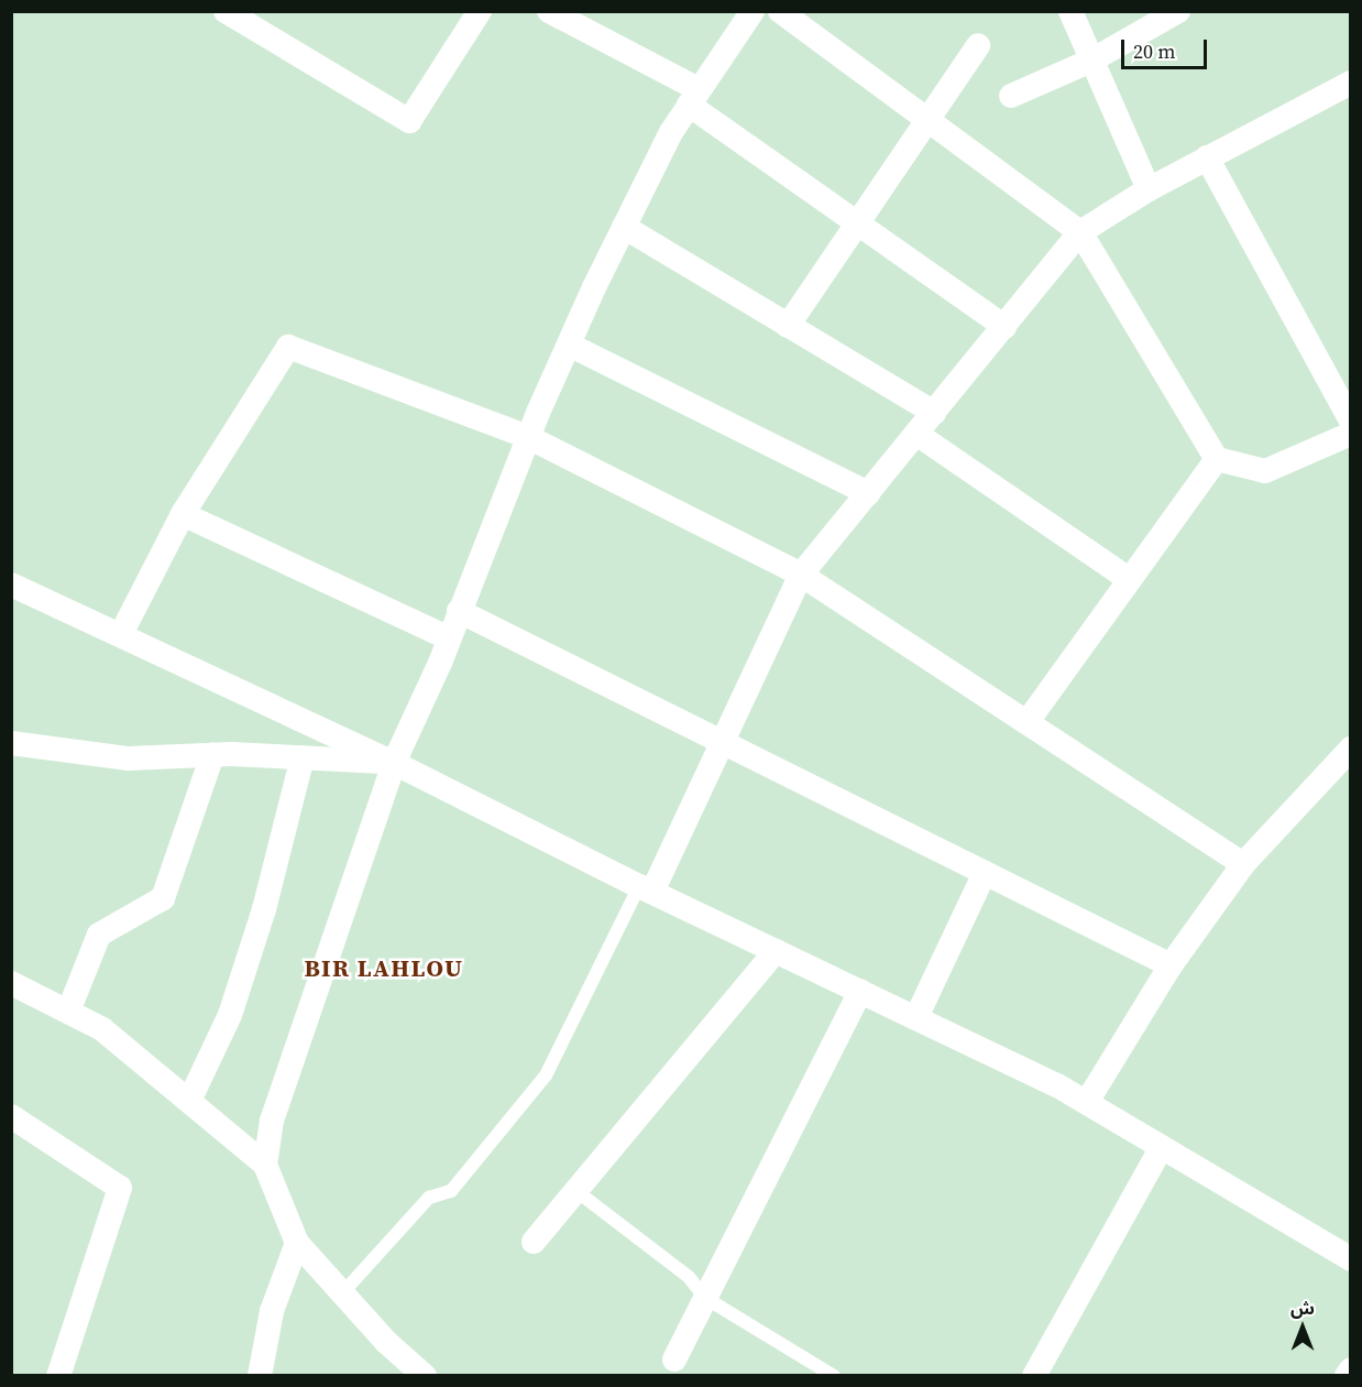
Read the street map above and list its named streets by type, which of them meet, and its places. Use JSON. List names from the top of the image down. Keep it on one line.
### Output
{"districts":["BIR LAHLOU"],"scale_bar":"20 m","north":"top"}
